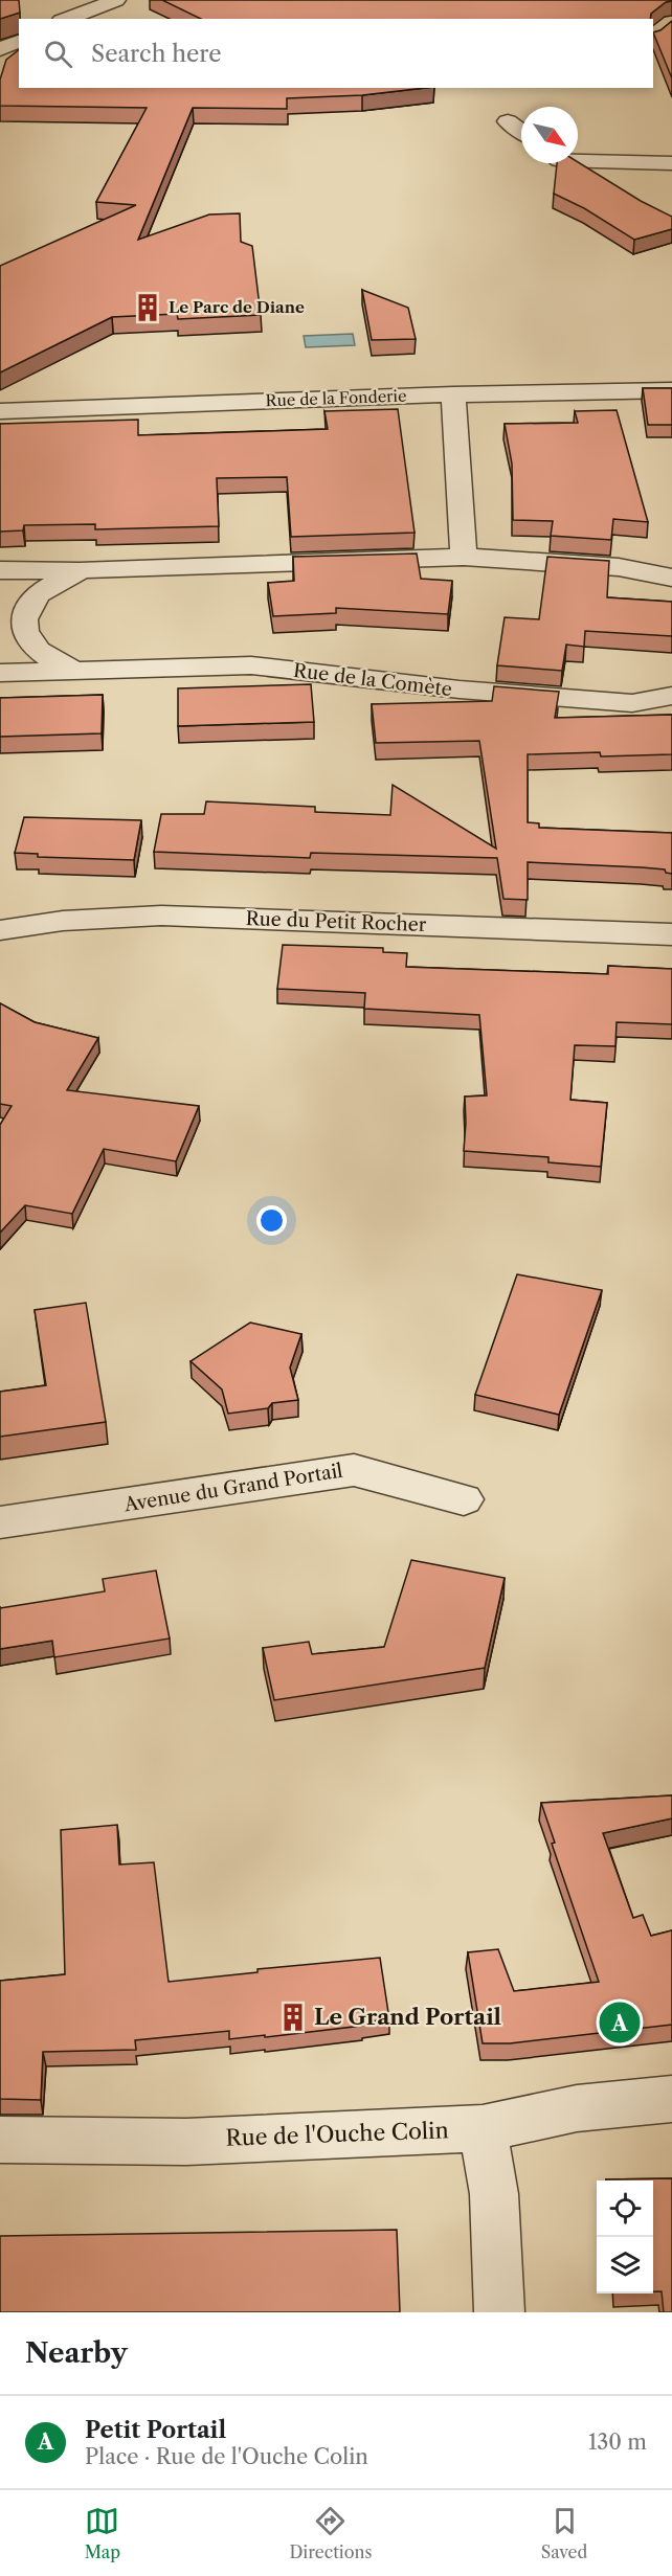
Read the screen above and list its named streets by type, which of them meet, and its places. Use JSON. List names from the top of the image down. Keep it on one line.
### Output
{"streets":{"street":["Rue de la Fonderie","Rue de la Comète","Rue du Petit Rocher","Avenue du Grand Portail","Rue de l'Ouche Colin"]},"places":{"building":["Le Parc de Diane","Le Grand Portail"]},"north":"bottom right","page":{"search":"Search here","pins":"A","heading":"Nearby","list":[{"mark":"A","name":"Petit Portail","note":"Place · Rue de l'Ouche Colin","value":"130 m"}],"nav":["Map","Directions","Saved"]}}
